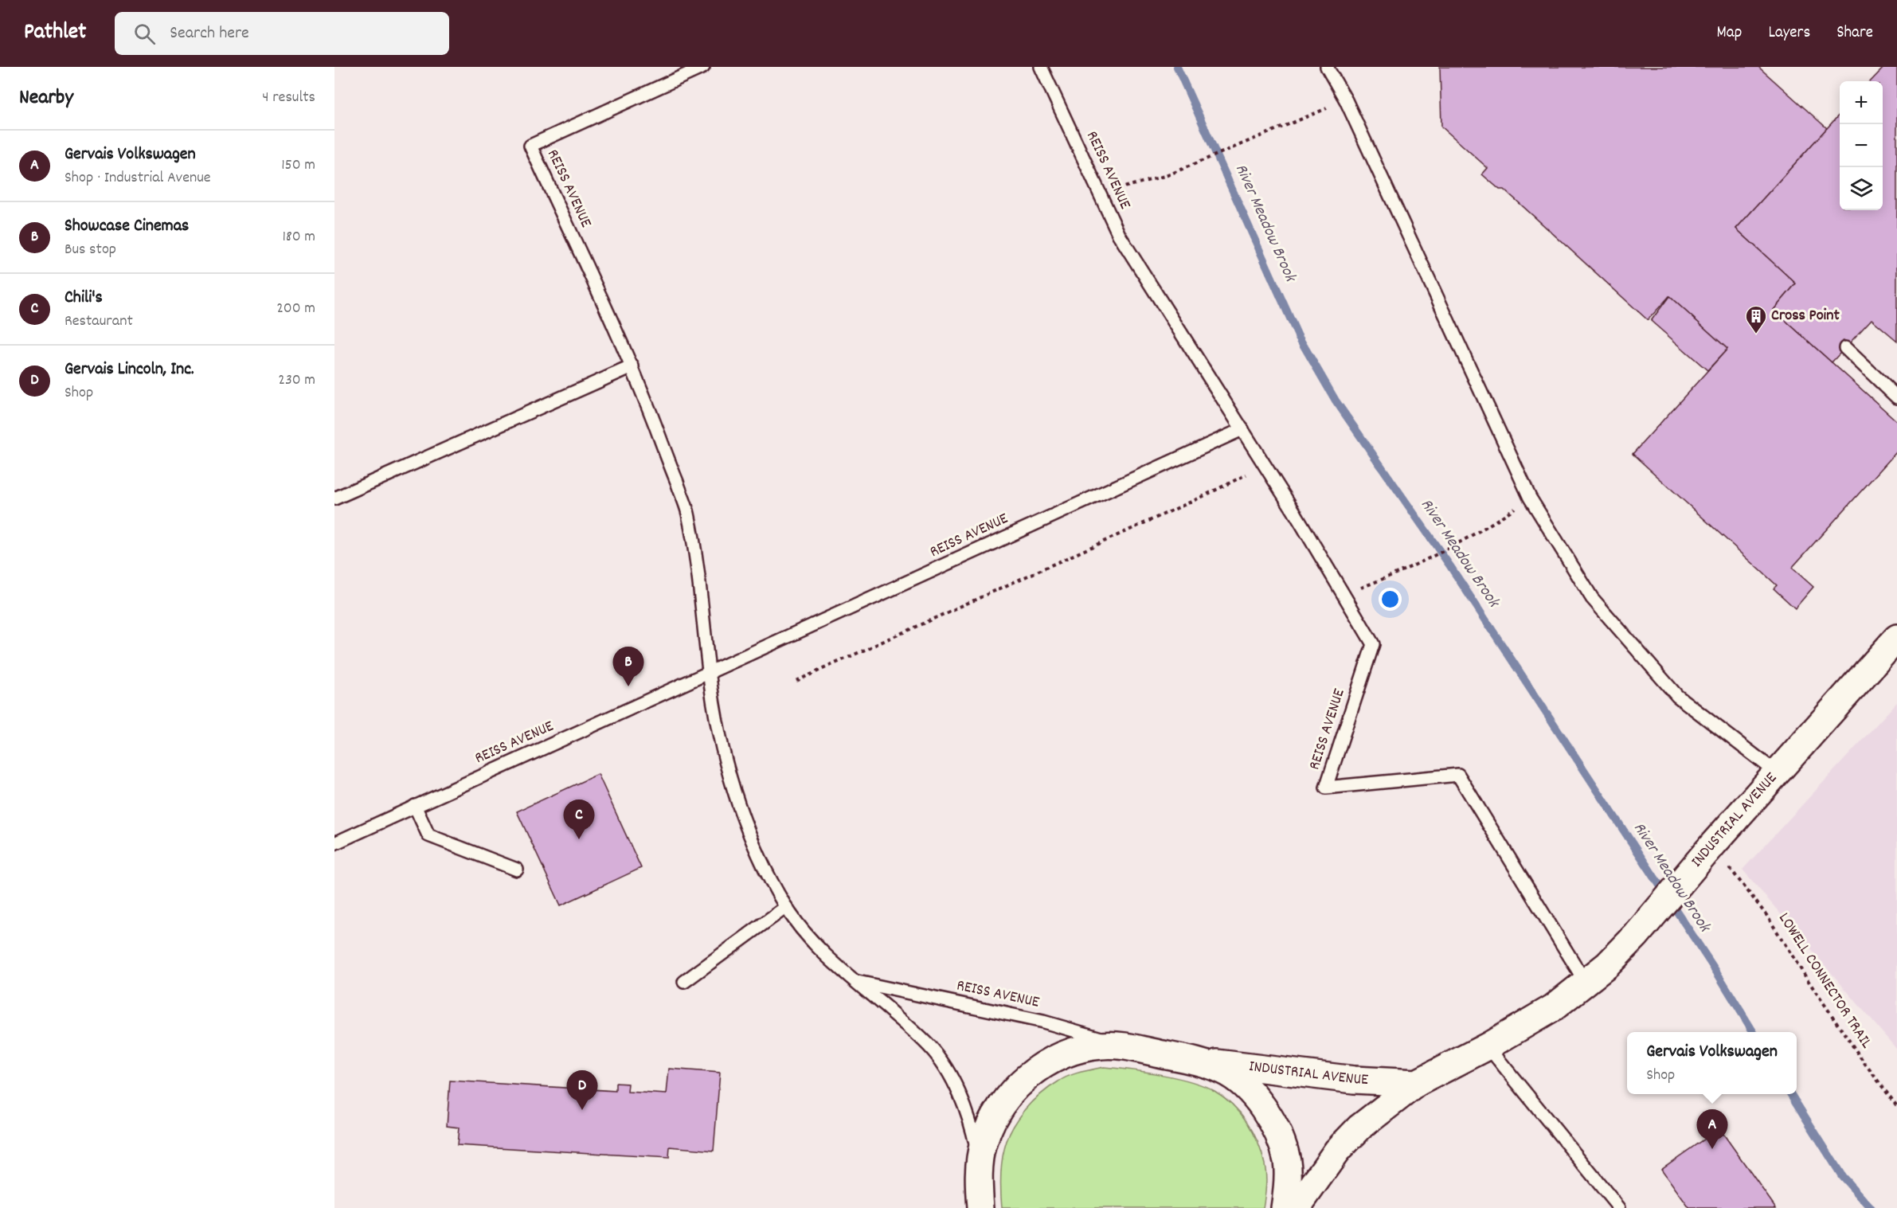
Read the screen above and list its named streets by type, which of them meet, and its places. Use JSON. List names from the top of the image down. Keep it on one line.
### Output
{"streets":{"main road":["INDUSTRIAL AVENUE"],"lane":["REISS AVENUE"],"path":["LOWELL CONNECTOR TRAIL"]},"crossings":[["REISS AVENUE","INDUSTRIAL AVENUE"]],"water":["River Meadow Brook"],"places":{"building":["Cross Point"]},"page":{"header":"Pathlet","search":"Search here","nav":["Map","Layers","Share"],"heading":["Nearby","4 results"],"map_buttons":["+","−"],"list":[{"mark":"A","name":"Gervais Volkswagen","note":"Shop · Industrial Avenue","value":"150 m"},{"mark":"B","name":"Showcase Cinemas","note":"Bus stop","value":"180 m"},{"mark":"C","name":"Chili's","note":"Restaurant","value":"200 m"},{"mark":"D","name":"Gervais Lincoln, Inc.","note":"Shop","value":"230 m"}],"pins":["B","C","D","A"],"popup":["Gervais Volkswagen","Shop"]}}
